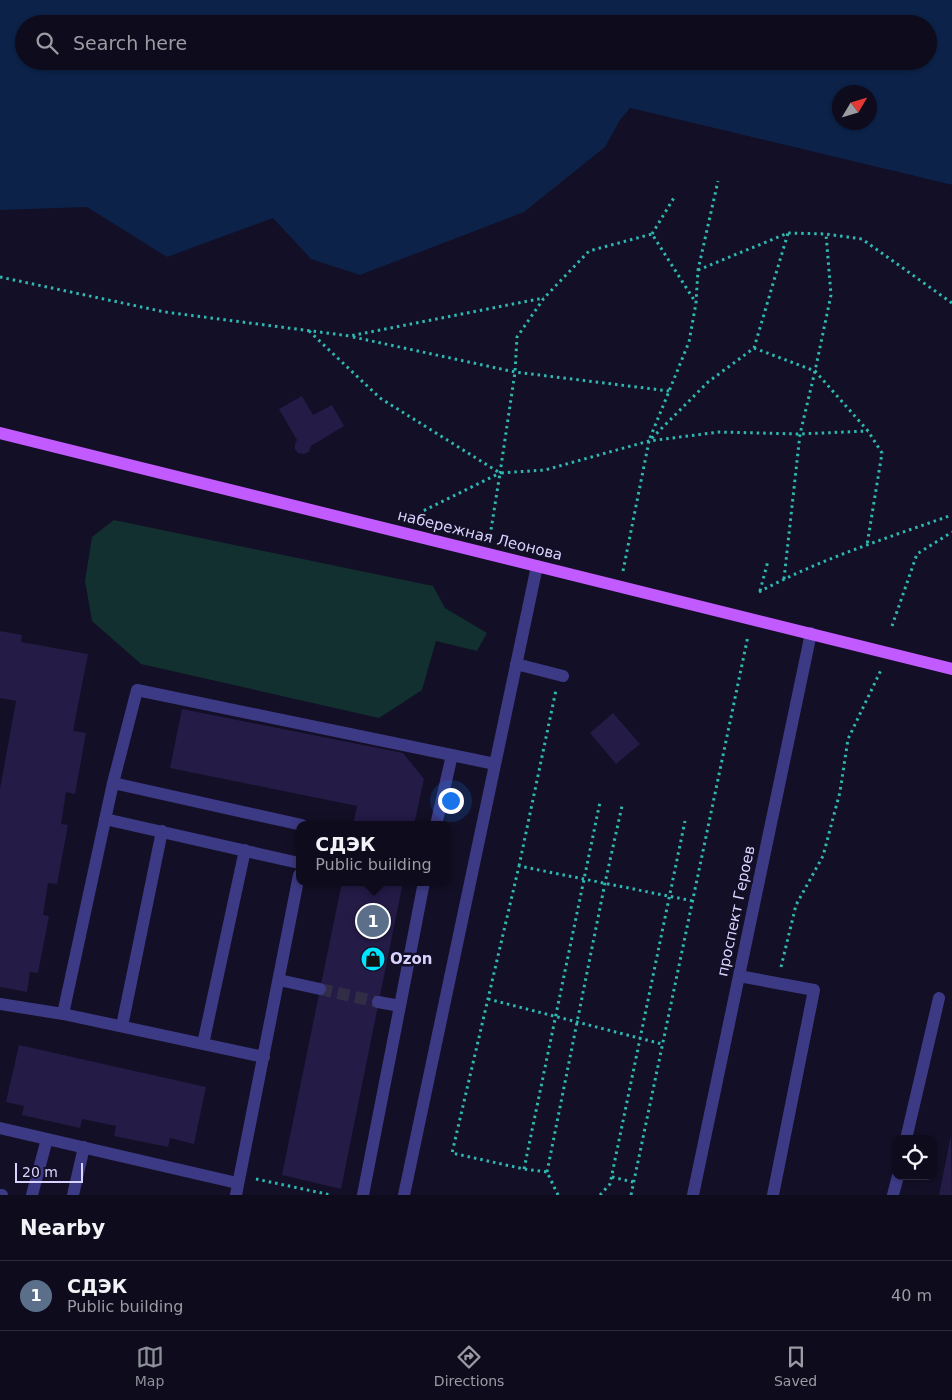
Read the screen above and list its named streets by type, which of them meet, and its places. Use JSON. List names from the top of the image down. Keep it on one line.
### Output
{"streets":{"main road":["набережная Леонова"],"street":["проспект Героев"]},"crossings":[["набережная Леонова","проспект Героев"]],"places":{"shop":["Ozon"]},"scale_bar":"20 m","north":"top right","page":{"search":"Search here","popup":["СДЭК","Public building"],"pins":"1","scale":"20 m","heading":"Nearby","list":[{"mark":"1","name":"СДЭК","note":"Public building","value":"40 m"}],"nav":["Map","Directions","Saved"]}}
